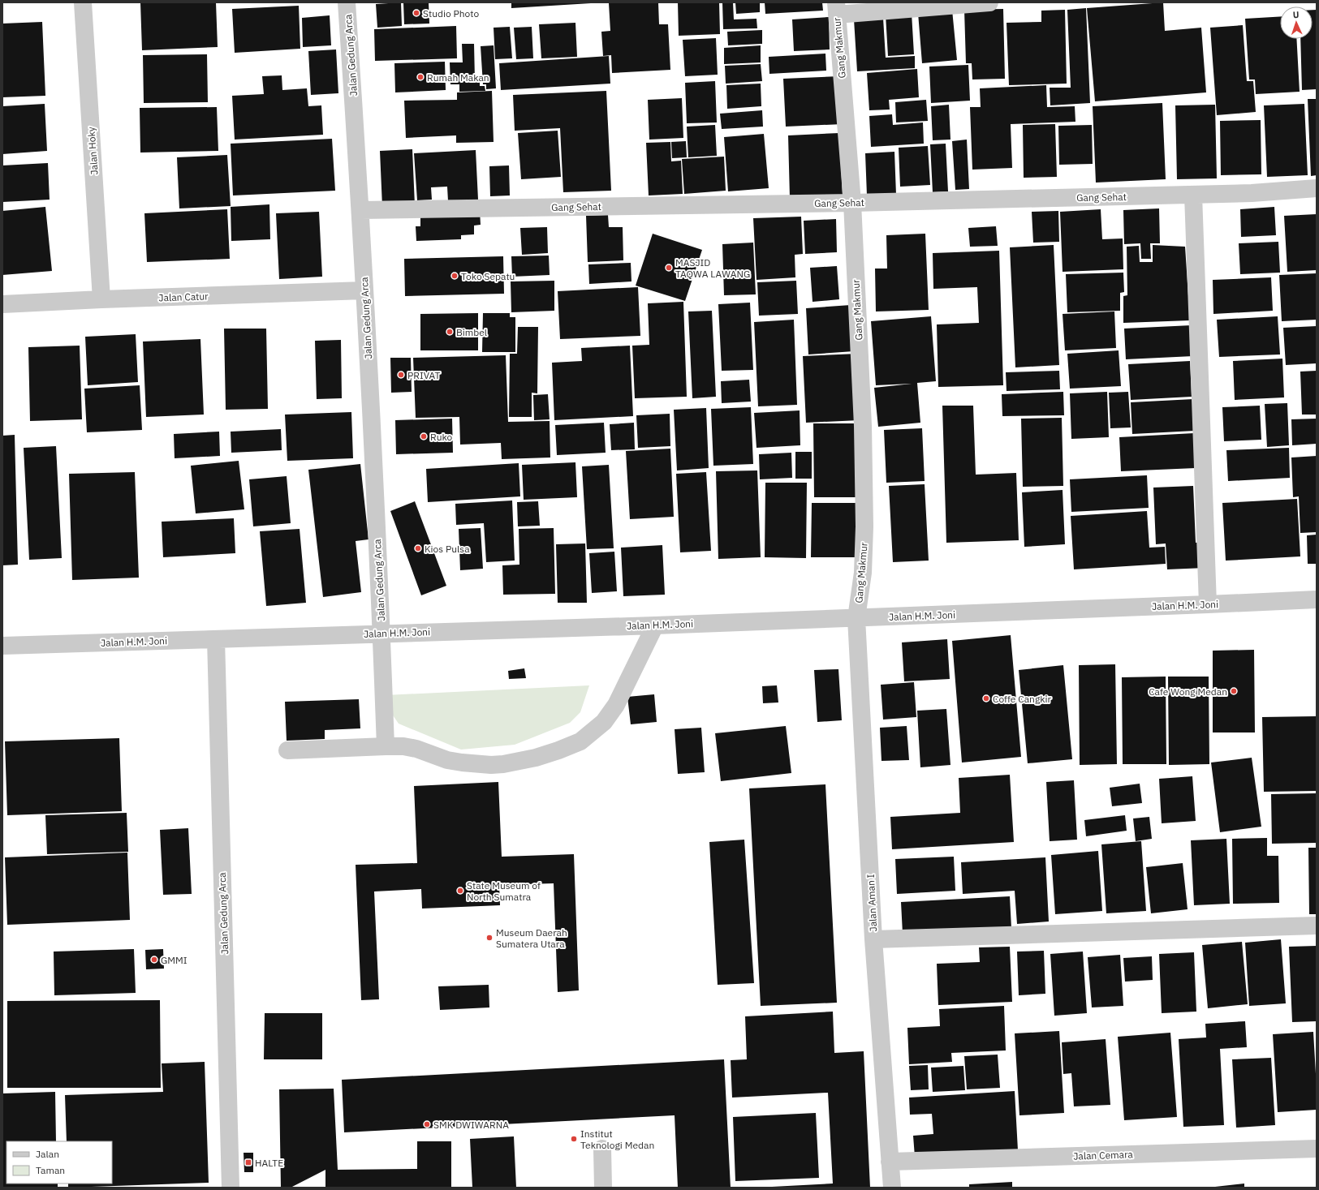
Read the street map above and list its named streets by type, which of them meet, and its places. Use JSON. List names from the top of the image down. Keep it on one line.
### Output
{"streets":{"street":["Gang Makmur","Jalan Gedung Arca","Jalan Hoky","Gang Sehat","Jalan Catur","Jalan H.M. Joni","Jalan Aman I","Jalan Cemara"]},"crossings":[["Gang Makmur","Gang Sehat"],["Gang Makmur","Jalan H.M. Joni"],["Gang Makmur","Jalan Aman I"],["Jalan Gedung Arca","Gang Sehat"],["Jalan Gedung Arca","Jalan Catur"],["Jalan Gedung Arca","Jalan H.M. Joni"],["Jalan Hoky","Jalan Catur"],["Jalan H.M. Joni","Jalan Aman I"],["Jalan Aman I","Jalan Cemara"]],"places":{"other":["Studio Photo","Rumah Makan","MASJID TAQWA LAWANG","Toko Sepatu","Bimbel","PRIVAT","Ruko","Kios Pulsa","Cafe Wong Medan","Coffe Cangkir","State Museum of North Sumatra","Museum Daerah Sumatera Utara","GMMI","SMK DWIWARNA","Institut Teknologi Medan"],"transit":["HALTE"]},"legend":["Jalan","Taman"],"north":"top"}
